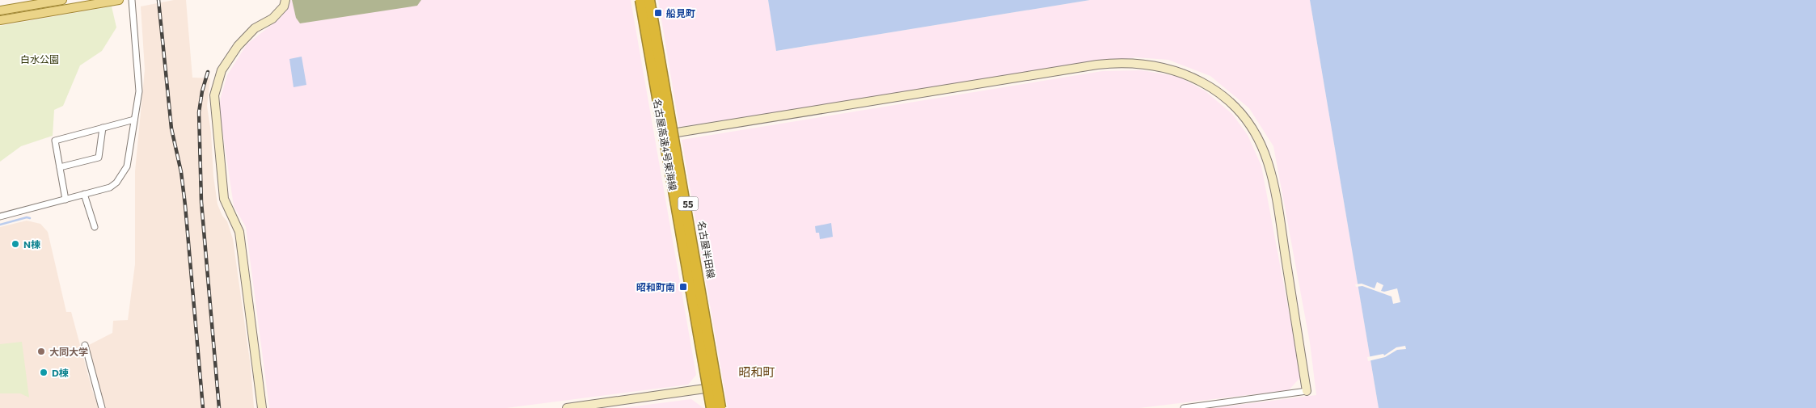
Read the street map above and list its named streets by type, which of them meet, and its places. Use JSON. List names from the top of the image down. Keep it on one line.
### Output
{"streets":{"highway":["名古屋高速4号東海線"],"main road":["55","名古屋半田線"]},"crossings":[["名古屋高速4号東海線","55"]],"districts":["昭和町"],"parks":["白水公園"],"places":{"transit":["船見町","昭和町南"],"other":["N棟","大同大学","D棟"]}}
